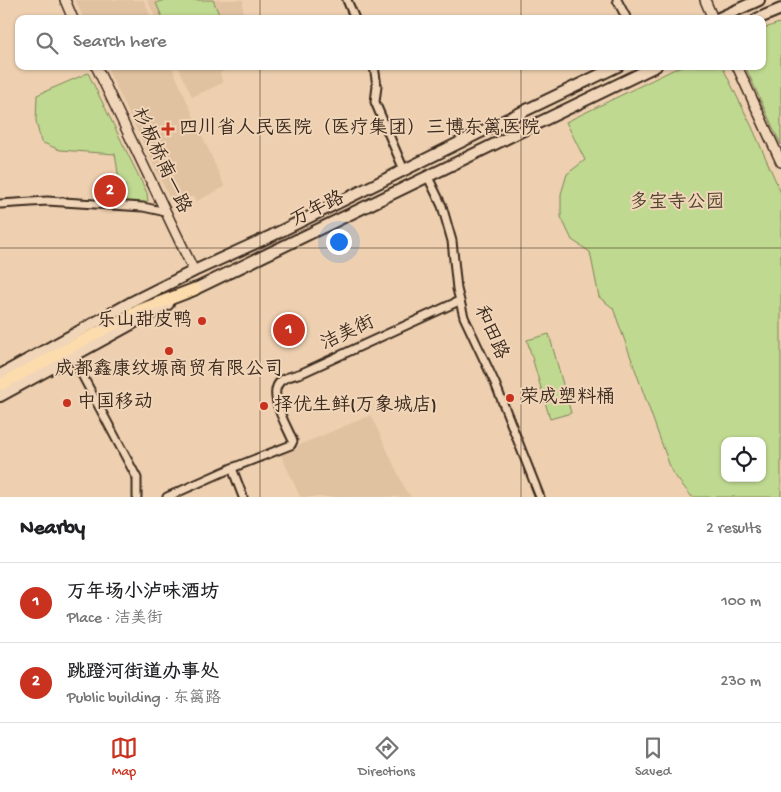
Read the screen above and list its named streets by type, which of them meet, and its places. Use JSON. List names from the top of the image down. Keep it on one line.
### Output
{"streets":{"main road":["万年路"],"street":["杉板桥南一路","和田路","洁美街"]},"crossings":[["杉板桥南一路","万年路"],["万年路","和田路"],["和田路","洁美街"]],"parks":["多宝寺公园"],"places":{"health":["四川省人民医院（医疗集团）三博东篱医院"],"other":["乐山甜皮鸭","成都鑫康纹塬商贸有限公司","荣成塑料桶","中国移动","择优生鲜(万象城店)"]},"page":{"search":"Search here","pins":["2","1"],"heading":["Nearby","2 results"],"list":[{"mark":"1","name":"万年场小泸味酒坊","note":"Place · 洁美街","value":"100 m"},{"mark":"2","name":"跳蹬河街道办事处","note":"Public building · 东篱路","value":"230 m"}],"nav":["Map","Directions","Saved"]}}
